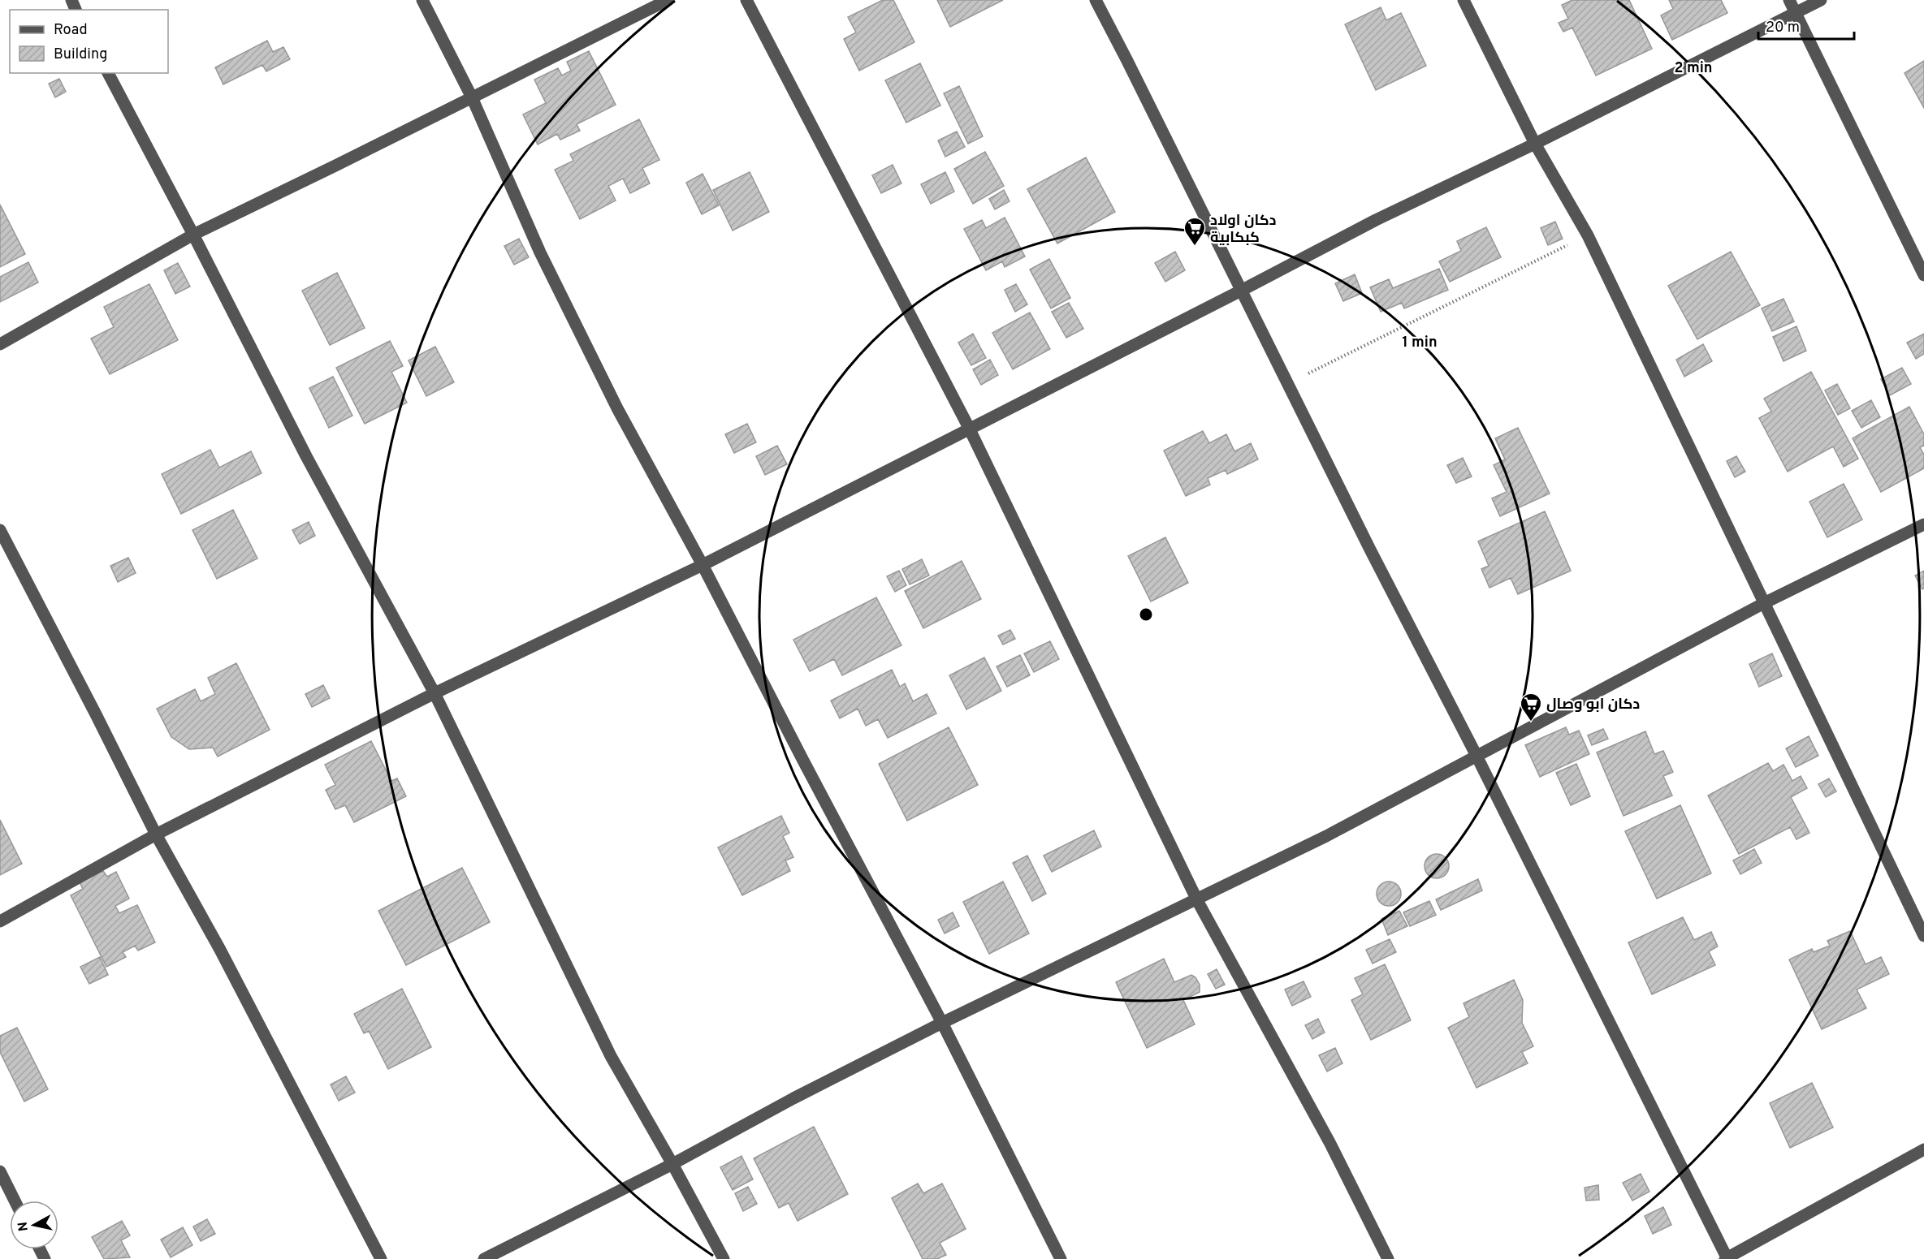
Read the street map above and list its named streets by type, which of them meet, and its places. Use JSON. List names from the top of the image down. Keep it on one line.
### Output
{"places":{"supermarket":["دكان اولاد كبكابية","دكان ابو وصال"]},"legend":["Road","Building"],"scale_bar":"20 m","north":"left","rings":["2 min","1 min"]}
